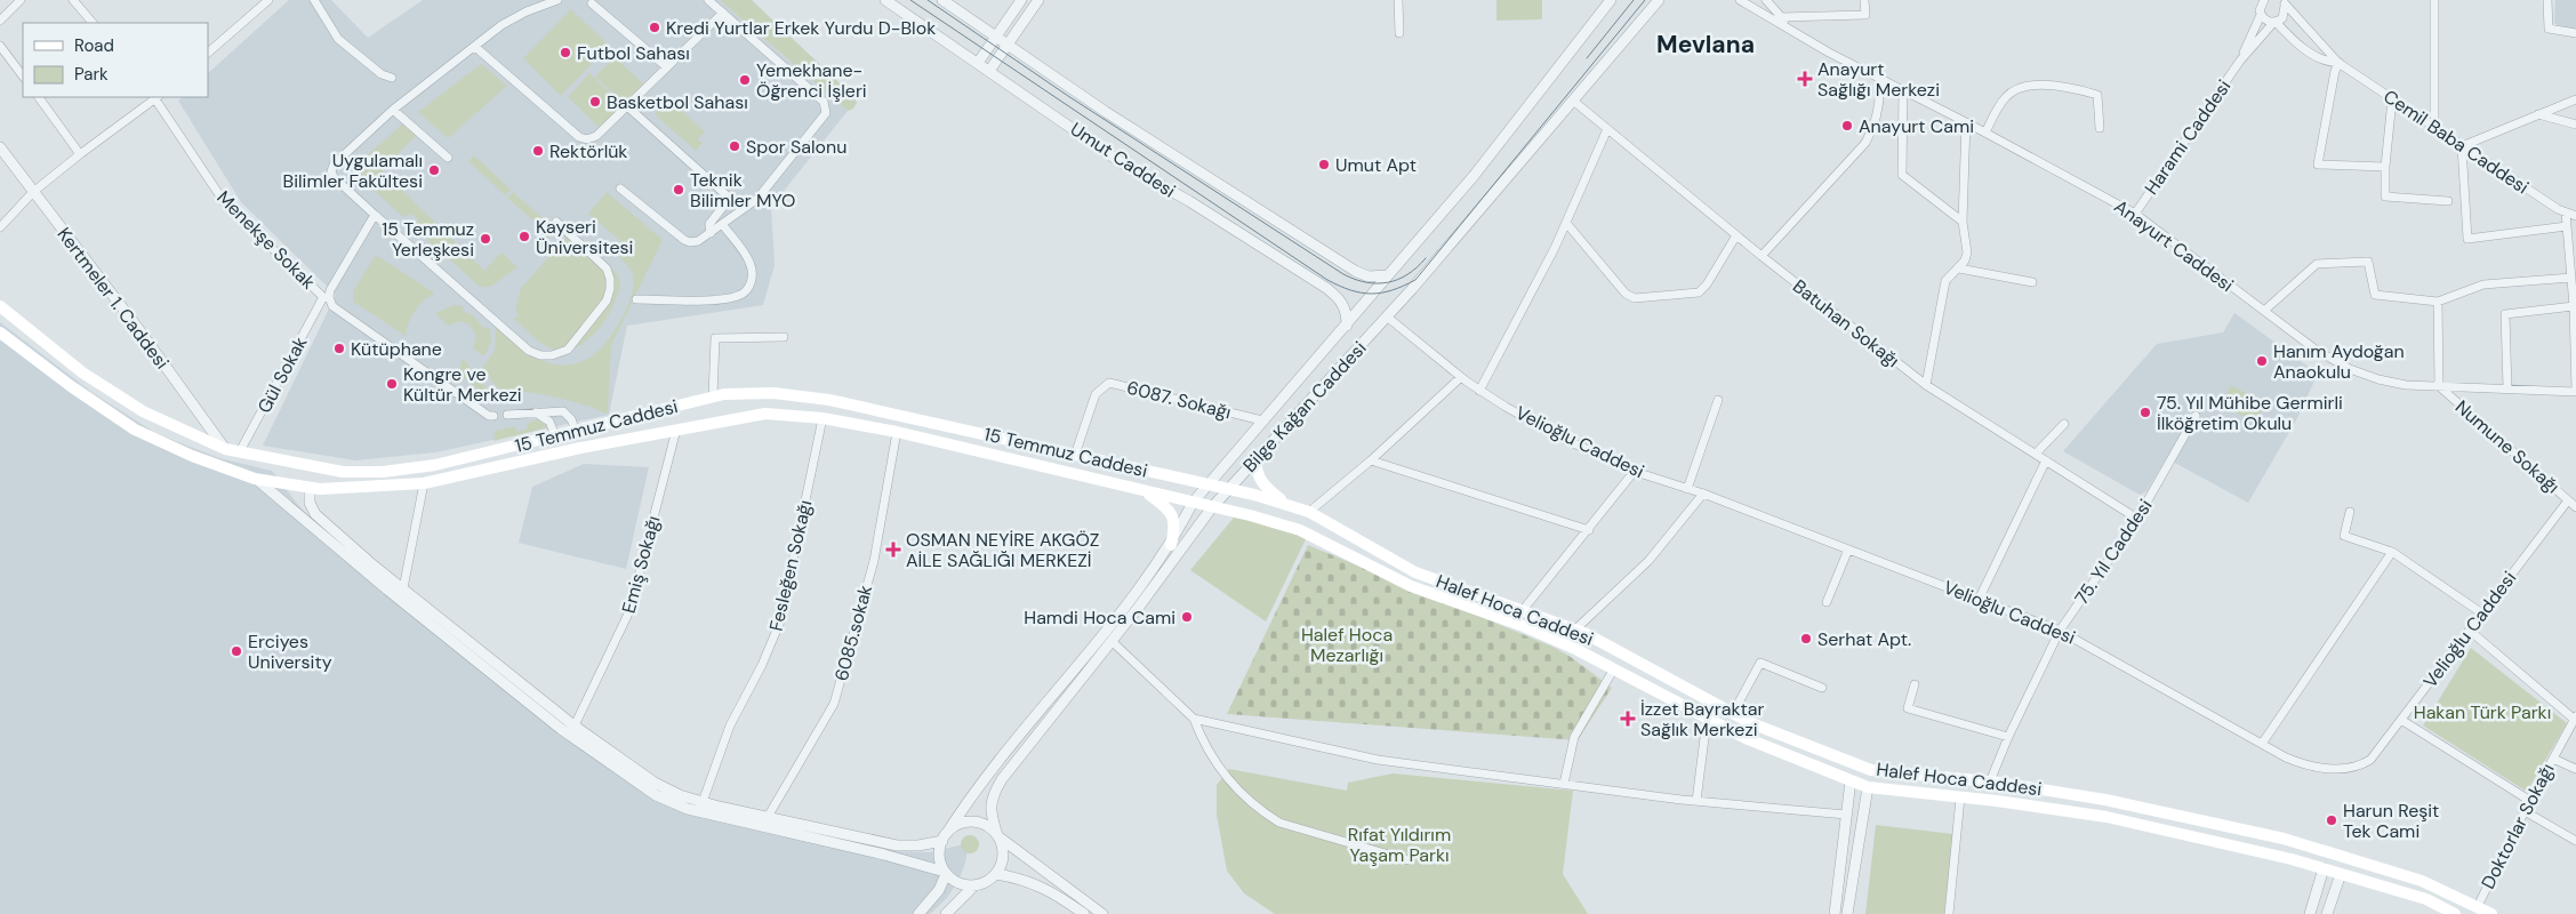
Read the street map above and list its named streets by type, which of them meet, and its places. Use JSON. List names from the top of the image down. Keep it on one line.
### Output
{"streets":{"main road":["15 Temmuz Caddesi","Halef Hoca Caddesi"],"street":["Harami Caddesi","Cemil Baba Caddesi","Umut Caddesi","Menekşe Sokak","Anayurt Caddesi","Kertmeler 1. Caddesi","Batuhan Sokağı","Gül Sokak","6087. Sokağı","Bilge Kağan Caddesi","Velioğlu Caddesi","Numune Sokağı","75. Yıl Caddesi","Emiş Sokağı","Fesleğen Sokağı","6085.sokak","Doktorlar Sokağı"]},"crossings":[["Harami Caddesi","Anayurt Caddesi"],["Umut Caddesi","Bilge Kağan Caddesi"],["Menekşe Sokak","Gül Sokak"],["Anayurt Caddesi","Numune Sokağı"],["Kertmeler 1. Caddesi","15 Temmuz Caddesi"],["Batuhan Sokağı","Bilge Kağan Caddesi"],["Batuhan Sokağı","75. Yıl Caddesi"],["Gül Sokak","15 Temmuz Caddesi"],["6087. Sokağı","Bilge Kağan Caddesi"],["6087. Sokağı","15 Temmuz Caddesi"],["Bilge Kağan Caddesi","15 Temmuz Caddesi"],["Bilge Kağan Caddesi","Velioğlu Caddesi"],["Bilge Kağan Caddesi","Halef Hoca Caddesi"],["15 Temmuz Caddesi","Emiş Sokağı"],["15 Temmuz Caddesi","Fesleğen Sokağı"],["15 Temmuz Caddesi","Halef Hoca Caddesi"],["15 Temmuz Caddesi","6085.sokak"],["Velioğlu Caddesi","Numune Sokağı"],["Velioğlu Caddesi","75. Yıl Caddesi"],["75. Yıl Caddesi","Halef Hoca Caddesi"],["Halef Hoca Caddesi","Doktorlar Sokağı"]],"districts":["Mevlana"],"parks":["Halef Hoca Mezarlığı","Hakan Türk Parkı","Rıfat Yıldırım Yaşam Parkı"],"places":{"other":["Kredi Yurtlar Erkek Yurdu D-Blok","Futbol Sahası","Yemekhane- Öğrenci İşleri","Basketbol Sahası","Anayurt Cami","Spor Salonu","Rektörlük","Umut Apt","Uygulamalı Bilimler Fakültesi","Teknik Bilimler MYO","Kayseri Üniversitesi","15 Temmuz Yerleşkesi","Kütüphane","Hanım Aydoğan Anaokulu","Kongre ve Kültür Merkezi","75. Yıl Mühibe Germirli İlköğretim Okulu","Hamdi Hoca Cami","Serhat Apt.","Erciyes University","Harun Reşit Tek Cami"],"health":["Anayurt Sağlığı Merkezi","OSMAN NEYİRE AKGÖZ AİLE SAĞLIĞI MERKEZİ","İzzet Bayraktar Sağlık Merkezi"]},"legend":["Road","Park"]}
